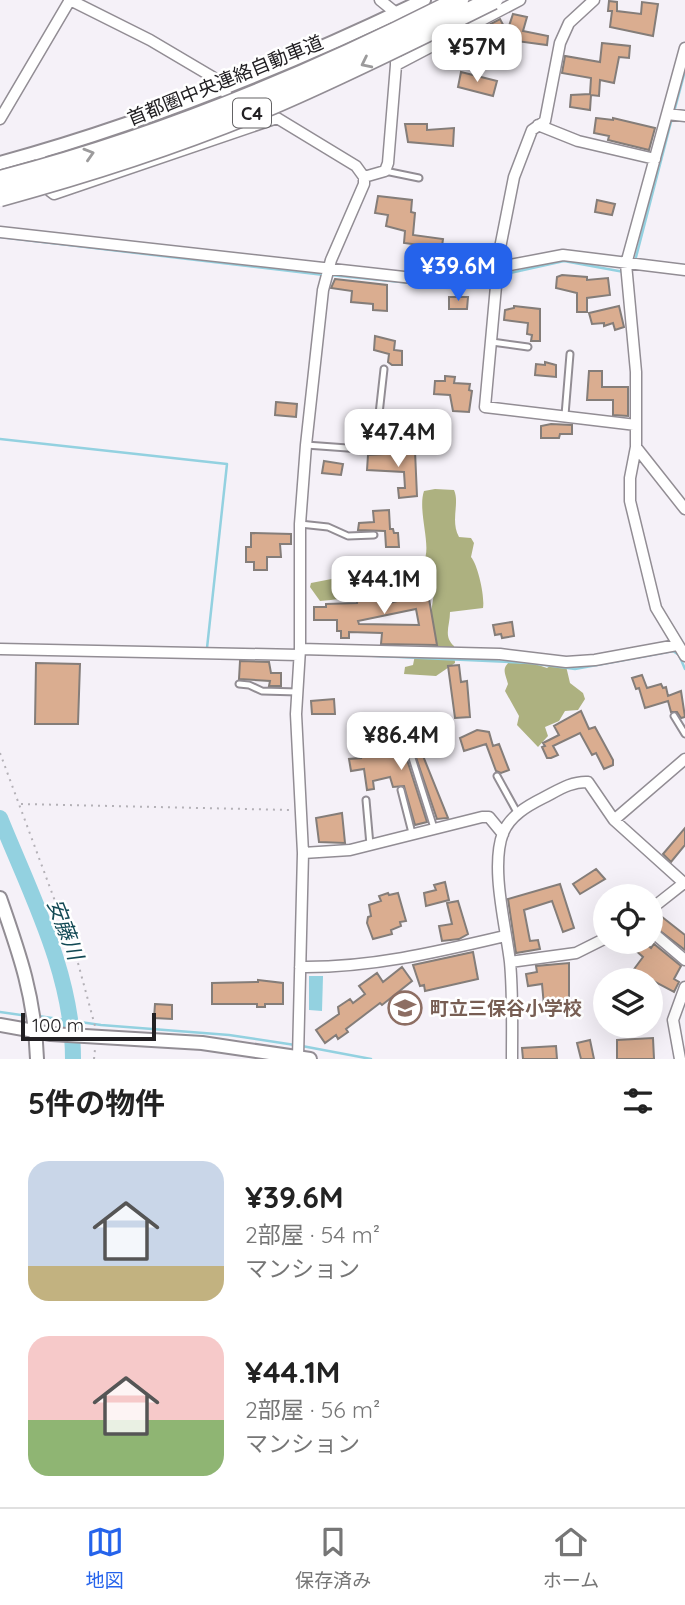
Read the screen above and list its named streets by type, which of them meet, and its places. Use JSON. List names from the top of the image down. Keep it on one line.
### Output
{"streets":{"highway":["首都圏中央連絡自動車道","C4"]},"water":["安藤川"],"places":{"school or university":["町立三保谷小学校"]},"scale_bar":"100 m","page":{"price":["¥57M","¥39.6M","¥47.4M","¥44.1M","¥86.4M"],"scale":"100 m","heading":"5件の物件","list":[{"name":"¥39.6M","note":"2部屋 · 54 m² · マンション"},{"name":"¥44.1M","note":"2部屋 · 56 m² · マンション"}],"tabs":["地図","保存済み","ホーム"]}}
